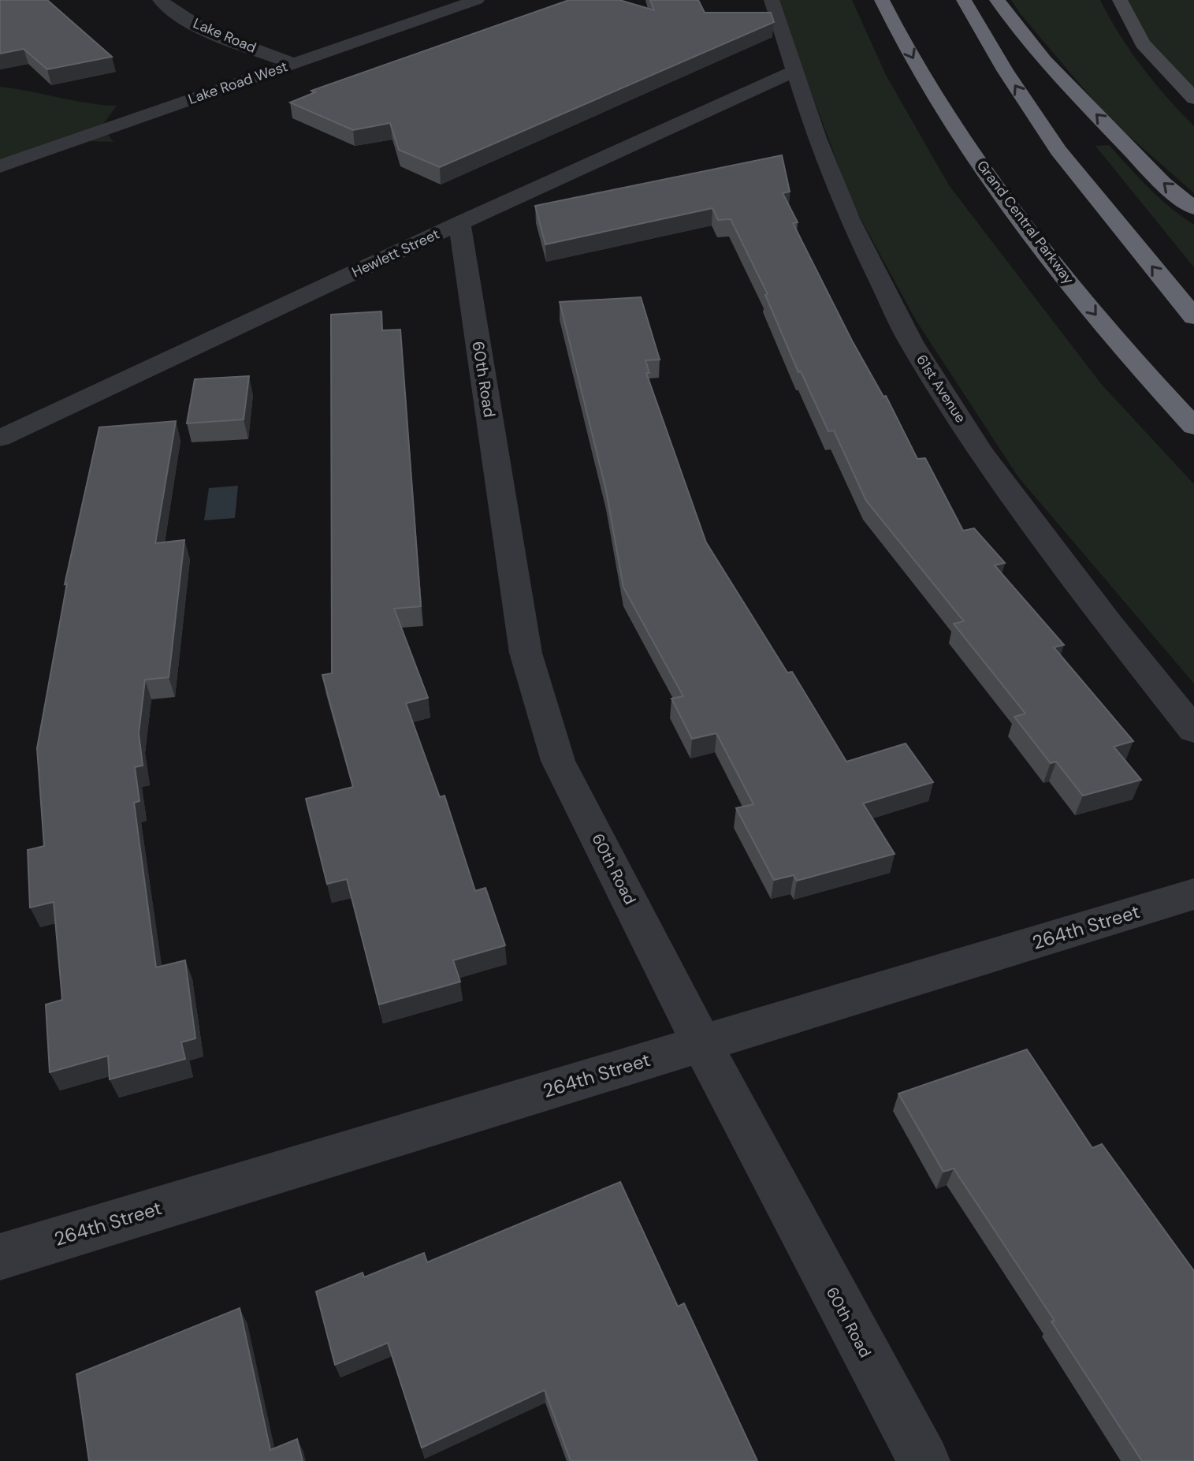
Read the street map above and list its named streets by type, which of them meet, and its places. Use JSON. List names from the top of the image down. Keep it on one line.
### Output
{"streets":{"highway":["Grand Central Parkway"],"street":["Lake Road","Lake Road West","Hewlett Street","60th Road","61st Avenue","264th Street"]},"crossings":[["Lake Road","Lake Road West"],["Hewlett Street","60th Road"],["Hewlett Street","61st Avenue"],["60th Road","264th Street"]]}
